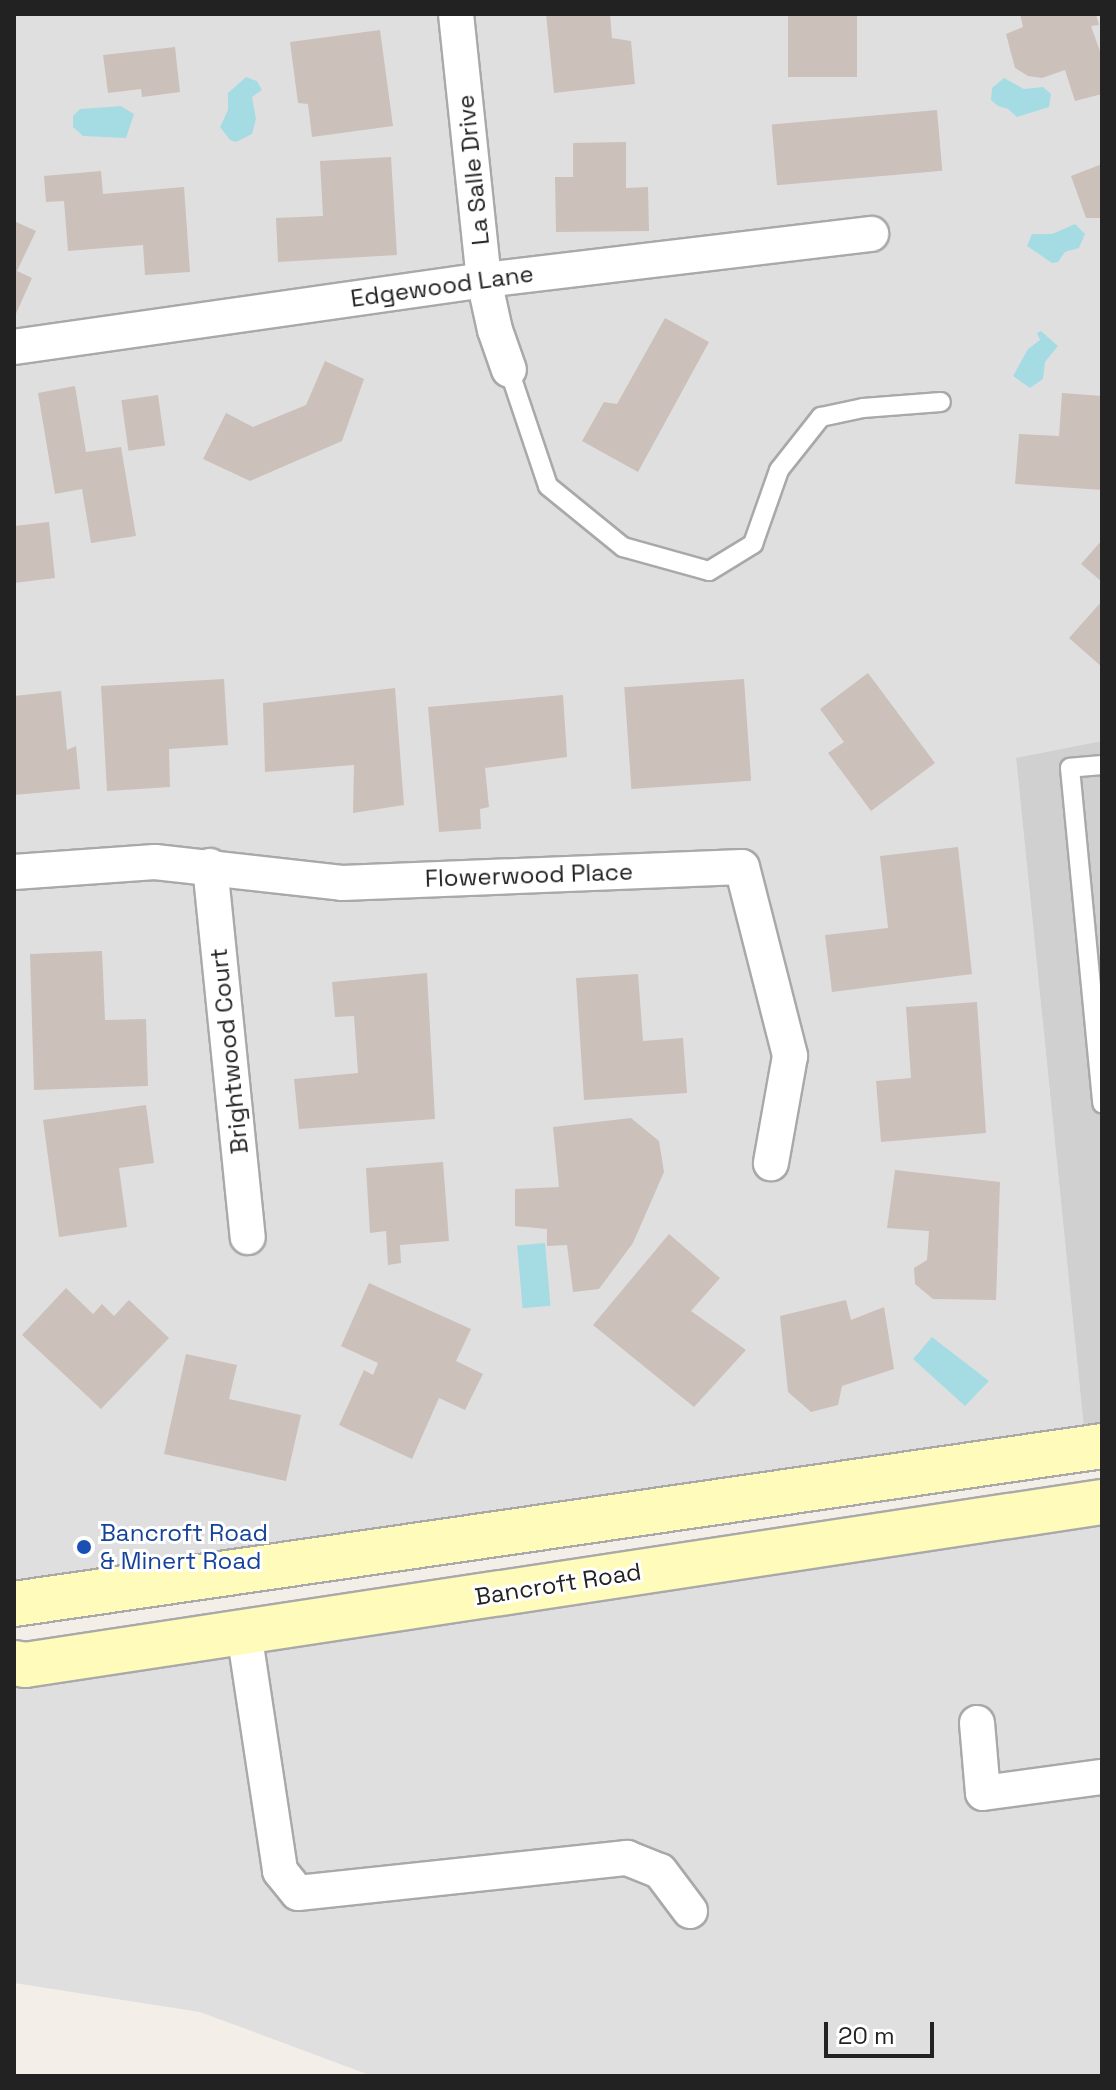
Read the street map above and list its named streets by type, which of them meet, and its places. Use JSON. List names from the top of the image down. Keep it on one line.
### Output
{"streets":{"street":["La Salle Drive","Edgewood Lane","Flowerwood Place","Brightwood Court","Bancroft Road"]},"crossings":[["La Salle Drive","Edgewood Lane"],["Flowerwood Place","Brightwood Court"]],"places":["Bancroft Road & Minert Road"],"scale_bar":"20 m"}
